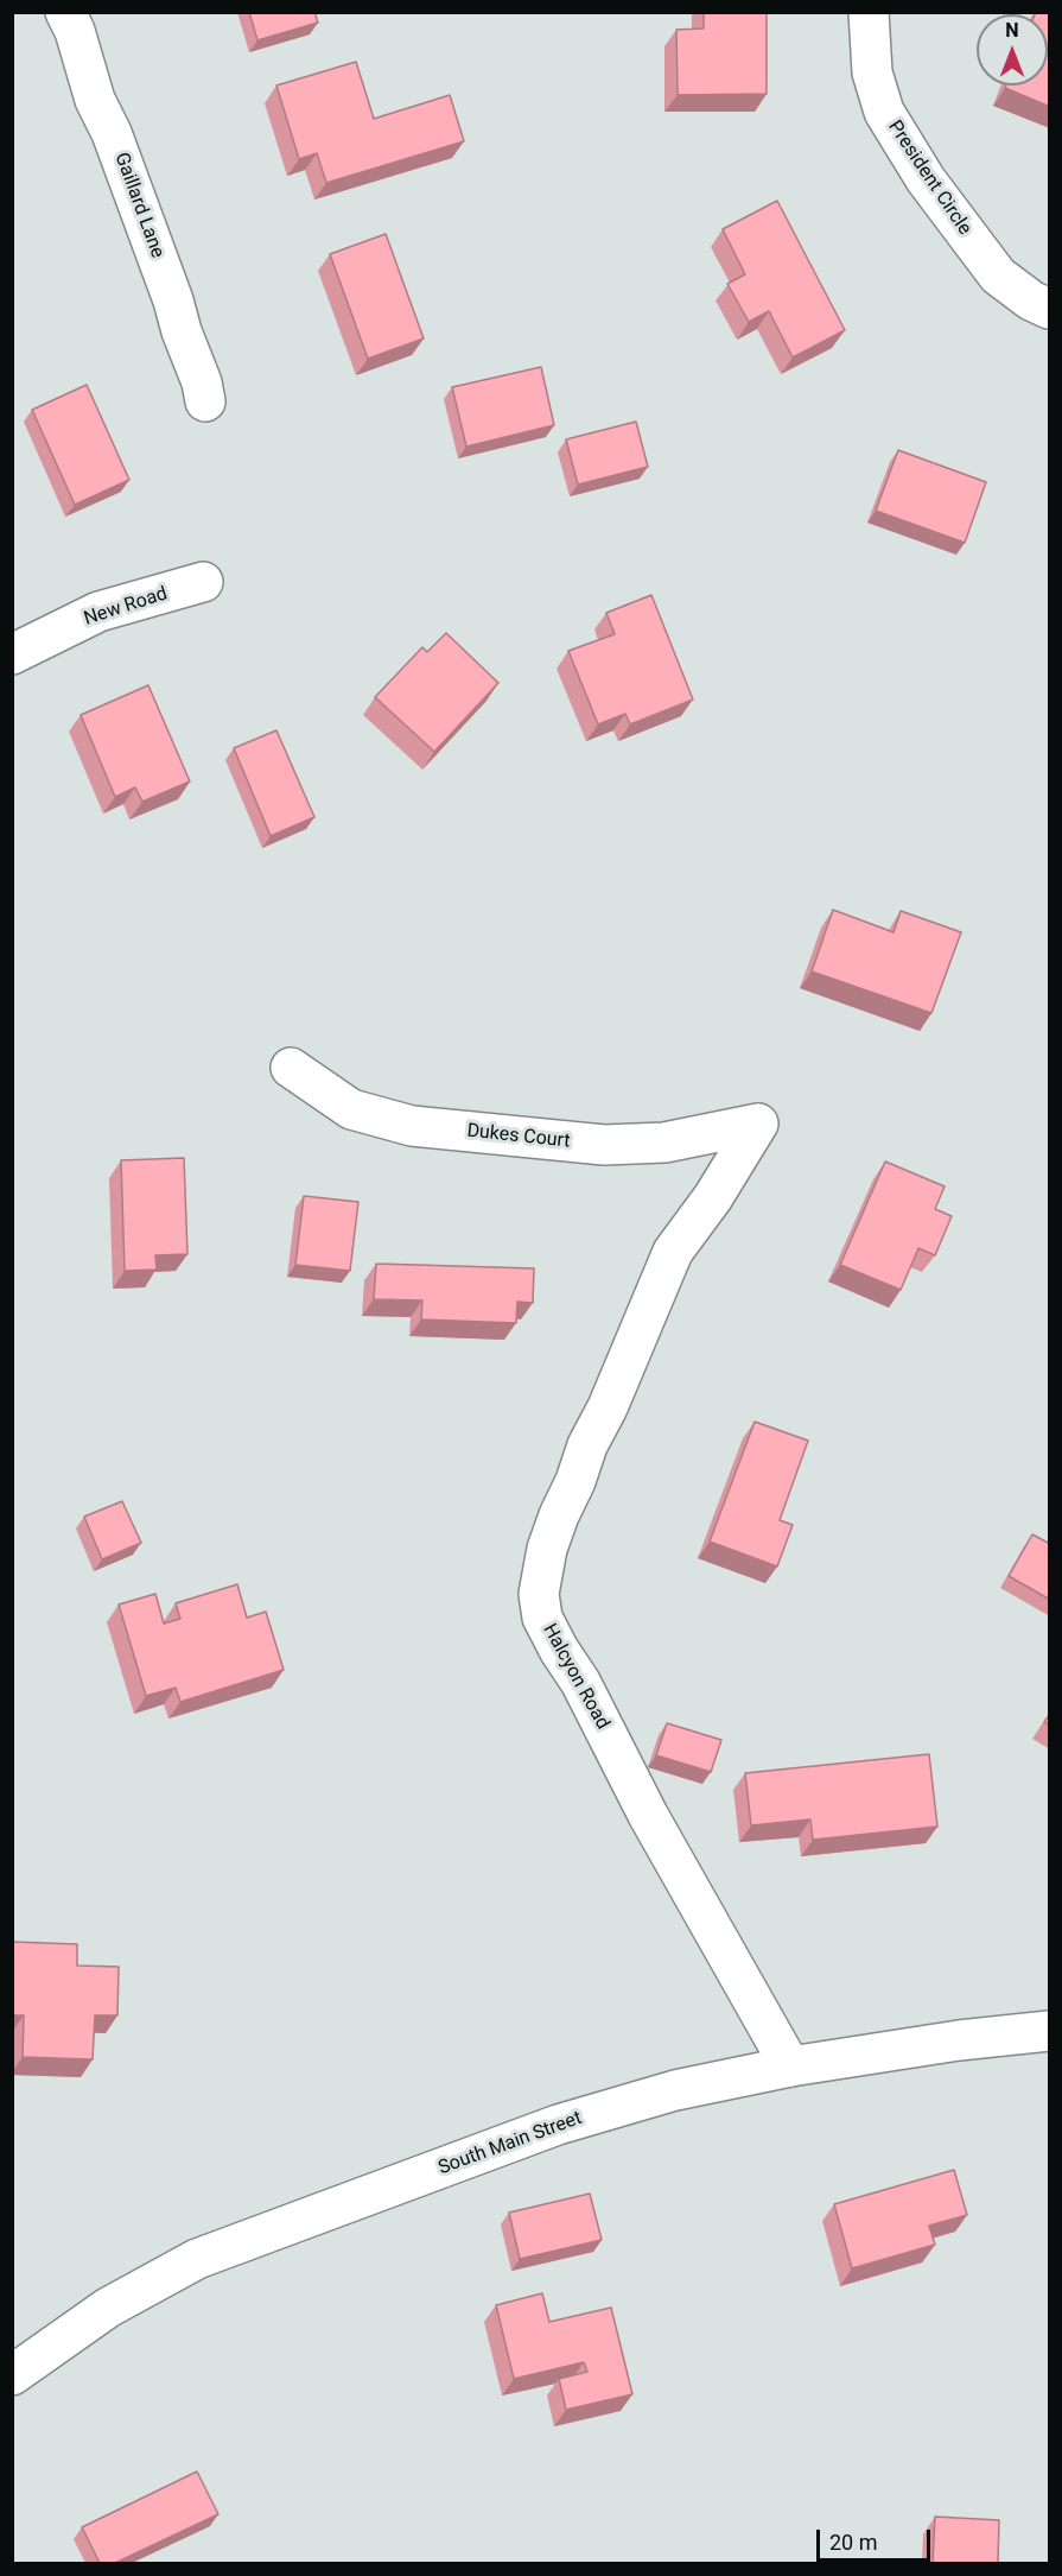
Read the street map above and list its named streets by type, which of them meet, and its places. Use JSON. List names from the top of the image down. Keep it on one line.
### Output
{"streets":{"street":["President Circle","Gaillard Lane","New Road","Dukes Court","Halcyon Road","South Main Street"]},"crossings":[["Dukes Court","Halcyon Road"],["Halcyon Road","South Main Street"]],"scale_bar":"20 m","north":"top"}
